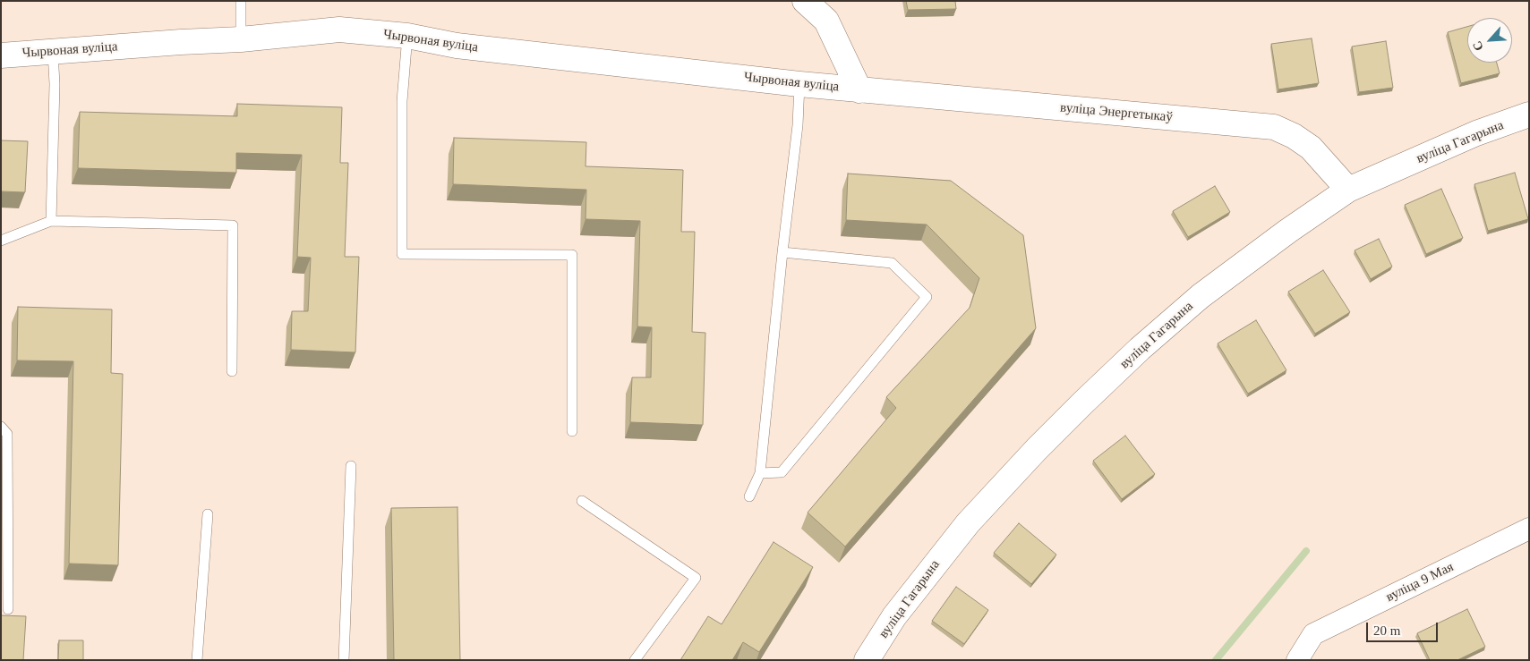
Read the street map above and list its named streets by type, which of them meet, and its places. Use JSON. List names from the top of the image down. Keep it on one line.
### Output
{"streets":{"street":["Чырвоная вуліца","вуліца Энергетыкаў","вуліца Гагарына","вуліца 9 Мая"]},"crossings":[["Чырвоная вуліца","вуліца Энергетыкаў"],["вуліца Энергетыкаў","вуліца Гагарына"]],"scale_bar":"20 m","north":"bottom left"}
